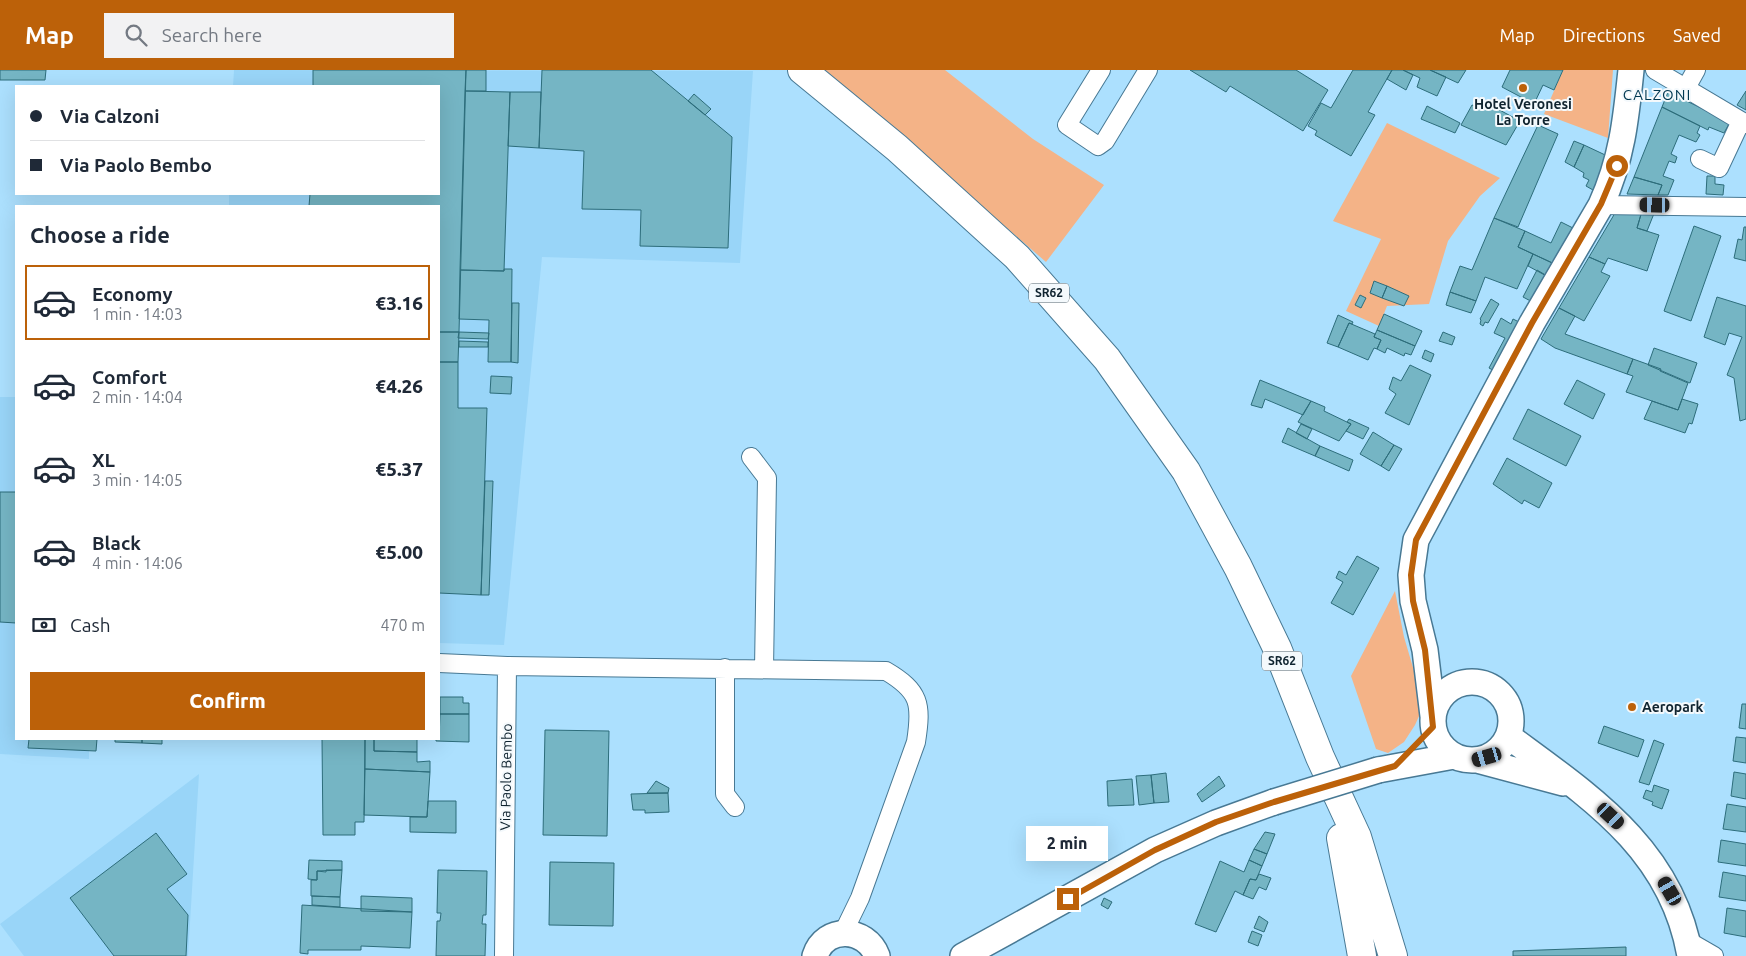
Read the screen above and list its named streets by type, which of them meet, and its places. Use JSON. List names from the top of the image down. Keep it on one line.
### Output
{"streets":{"highway":["SR62"],"street":["Via Paolo Bembo"]},"districts":["CALZONI"],"places":["Hotel Veronesi La Torre","Aeropark"],"page":{"header":"Map","search":"Search here","nav":["Map","Directions","Saved"],"banner":["Via Calzoni","Via Paolo Bembo"],"heading":"Choose a ride","list":[{"name":"Economy","note":"1 min · 14:03","value":"€3.16"},{"name":"Comfort","note":"2 min · 14:04","value":"€4.26"},{"name":"XL","note":"3 min · 14:05","value":"€5.37"},{"name":"Black","note":"4 min · 14:06","value":"€5.00"}],"pay":["Cash","470 m"],"buttons":"Confirm","bubble":"2 min"}}
